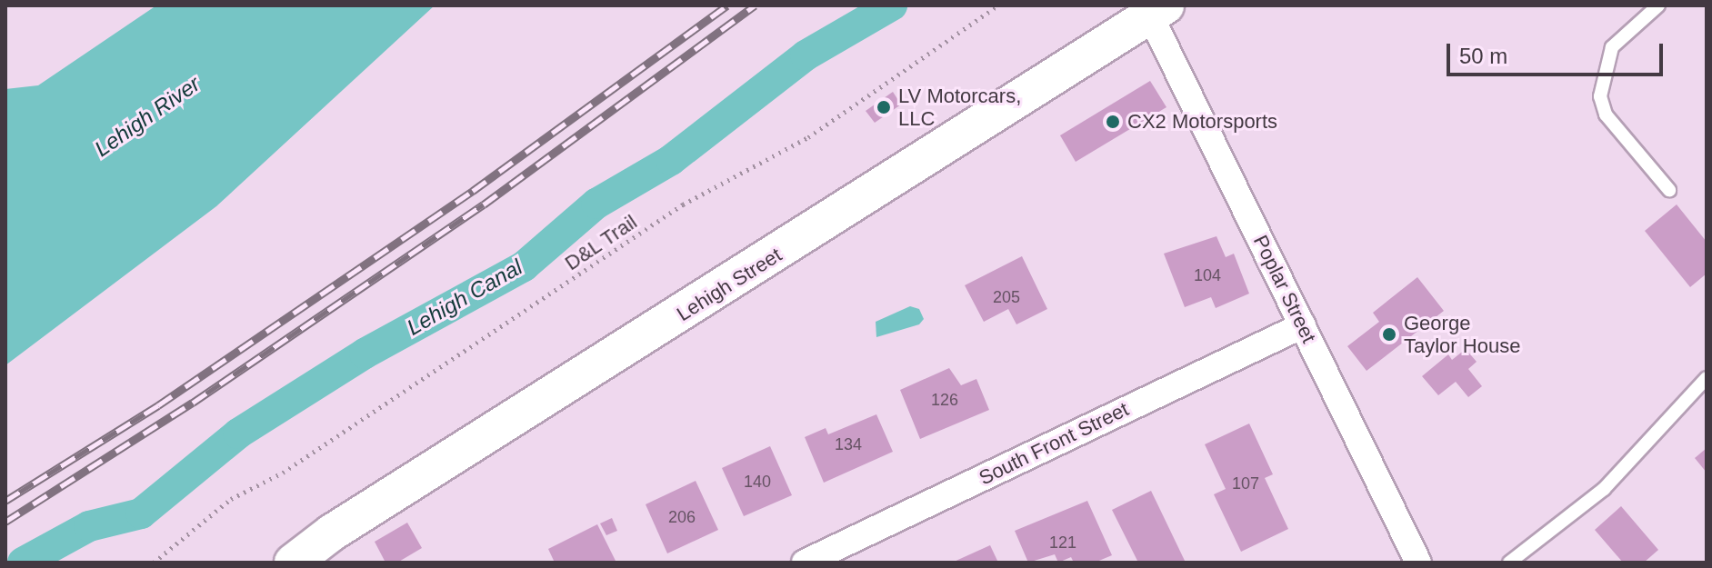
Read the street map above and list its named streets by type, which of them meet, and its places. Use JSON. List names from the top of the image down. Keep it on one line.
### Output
{"streets":{"street":["Lehigh Street","Poplar Street","South Front Street"],"path":["D&L Trail"]},"crossings":[["Lehigh Street","Poplar Street"],["Poplar Street","South Front Street"]],"water":["Lehigh River","Lehigh Canal"],"places":["LV Motorcars, LLC","CX2 Motorsports","George Taylor House"],"house_numbers":["104","205","126","134","140","107","206","121"],"scale_bar":"50 m"}
